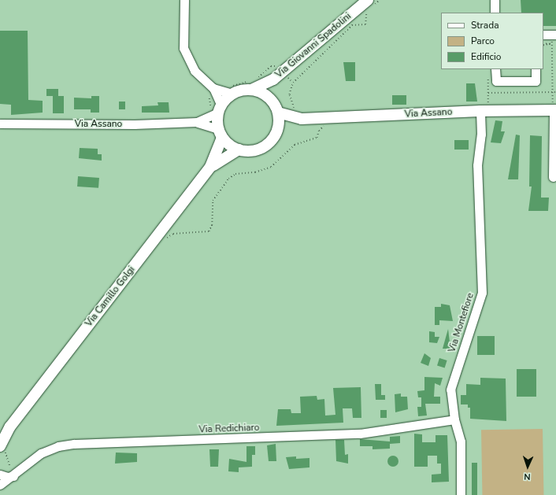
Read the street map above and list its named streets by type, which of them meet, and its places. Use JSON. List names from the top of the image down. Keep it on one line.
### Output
{"streets":{"main road":["Via Giovanni Spadolini","Via Assano","Via Camillo Golgi"],"street":["Via Montefiore","Via Redichiaro"]},"crossings":[["Via Giovanni Spadolini","Via Assano"],["Via Giovanni Spadolini","Via Camillo Golgi"],["Via Assano","Via Camillo Golgi"],["Via Assano","Via Montefiore"],["Via Montefiore","Via Redichiaro"]],"legend":["Strada","Parco","Edificio"],"north":"bottom"}
